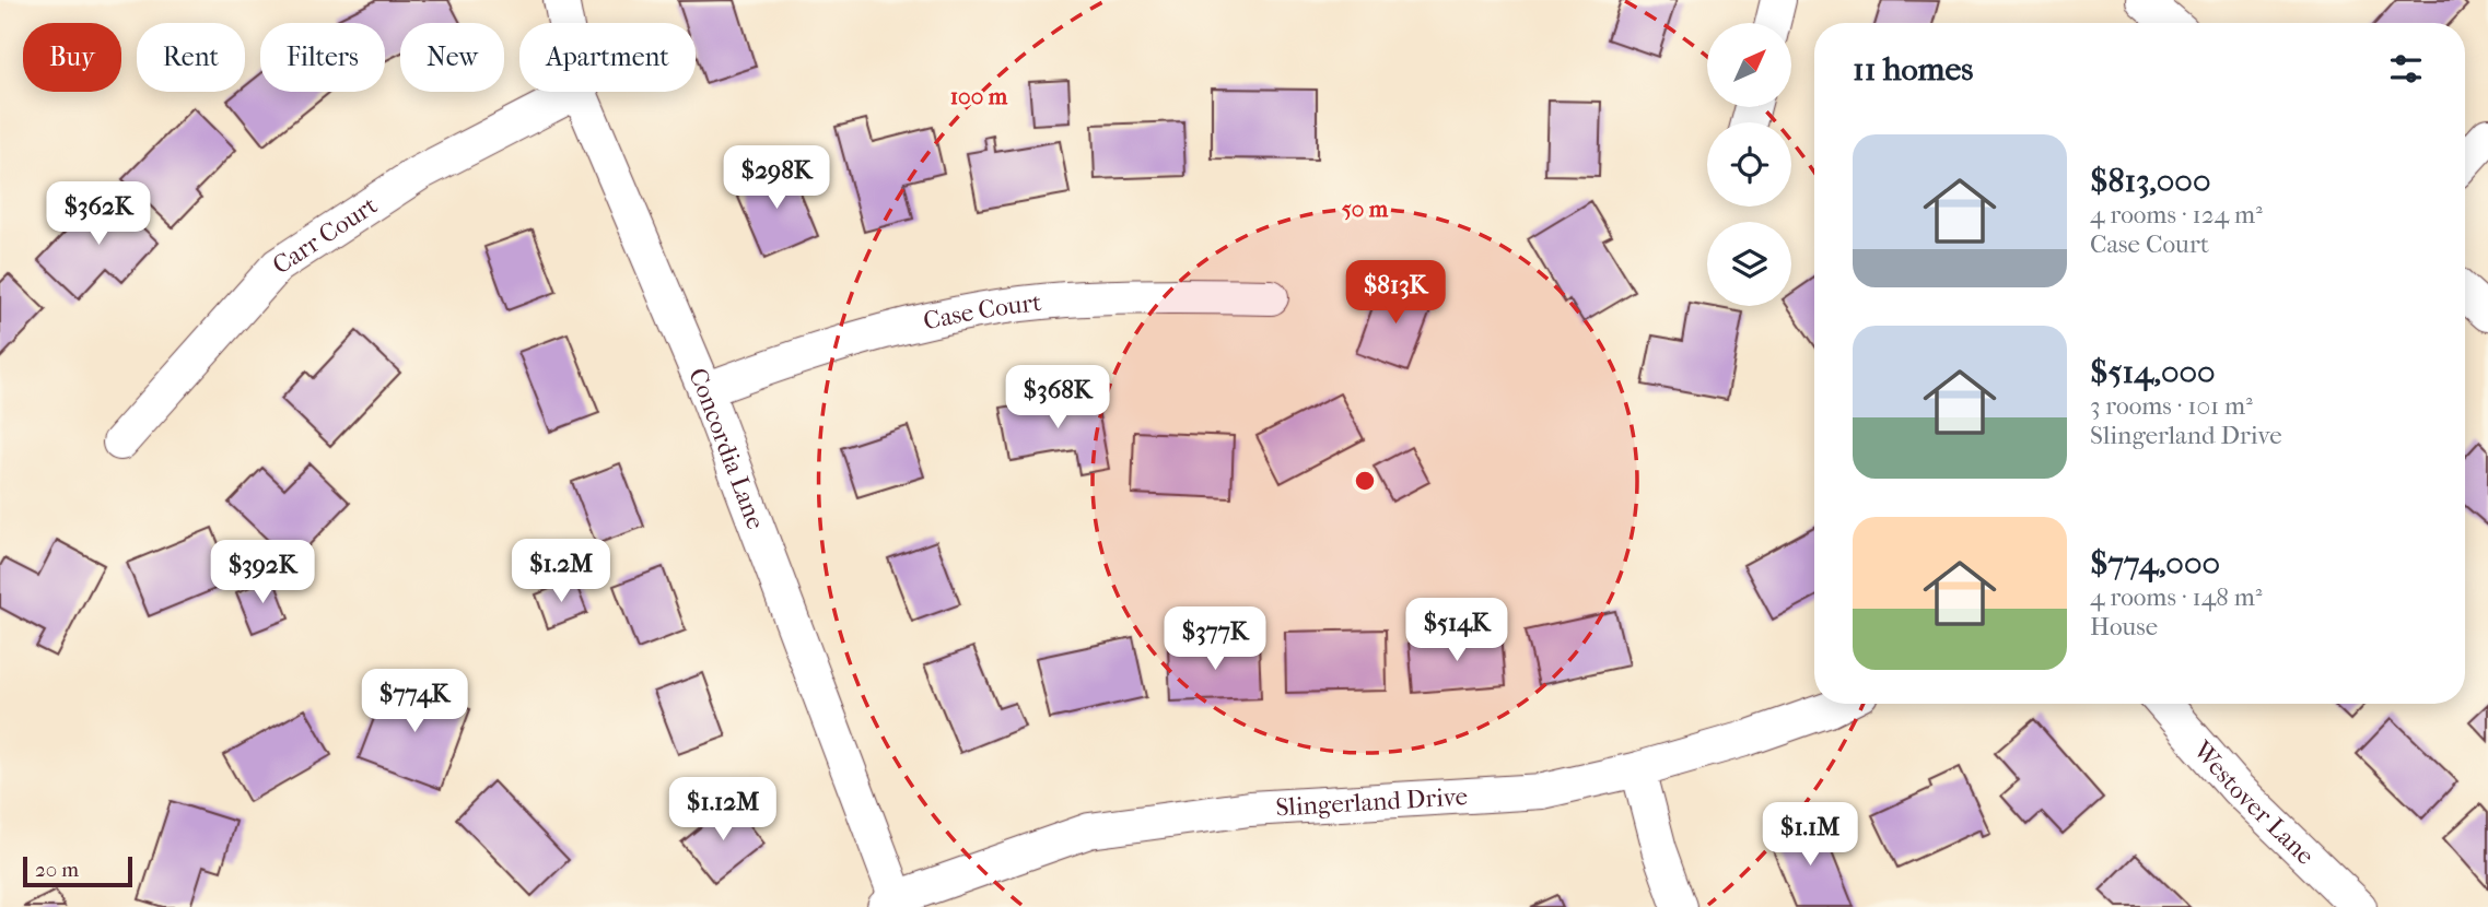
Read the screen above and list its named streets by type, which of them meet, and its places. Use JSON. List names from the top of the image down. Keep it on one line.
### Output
{"streets":{"street":["Carr Court","Case Court","Concordia Lane","Slingerland Drive","Westover Lane"]},"crossings":[["Case Court","Concordia Lane"],["Concordia Lane","Slingerland Drive"]],"scale_bar":"20 m","north":"top right","page":{"chip":["Buy","Rent","Filters","New","Apartment"],"heading":"11 homes","list":[{"name":"$813,000","note":"4 rooms · 124 m² · Case Court"},{"name":"$514,000","note":"3 rooms · 101 m² · Slingerland Drive"},{"name":"$774,000","note":"4 rooms · 148 m² · House"}],"price":["$298K","$362K","$813K","$368K","$1.2M","$392K","$514K","$377K","$774K","$1.12M","$1.1M"],"scale":"20 m"},"rings":["100 m","50 m"]}
